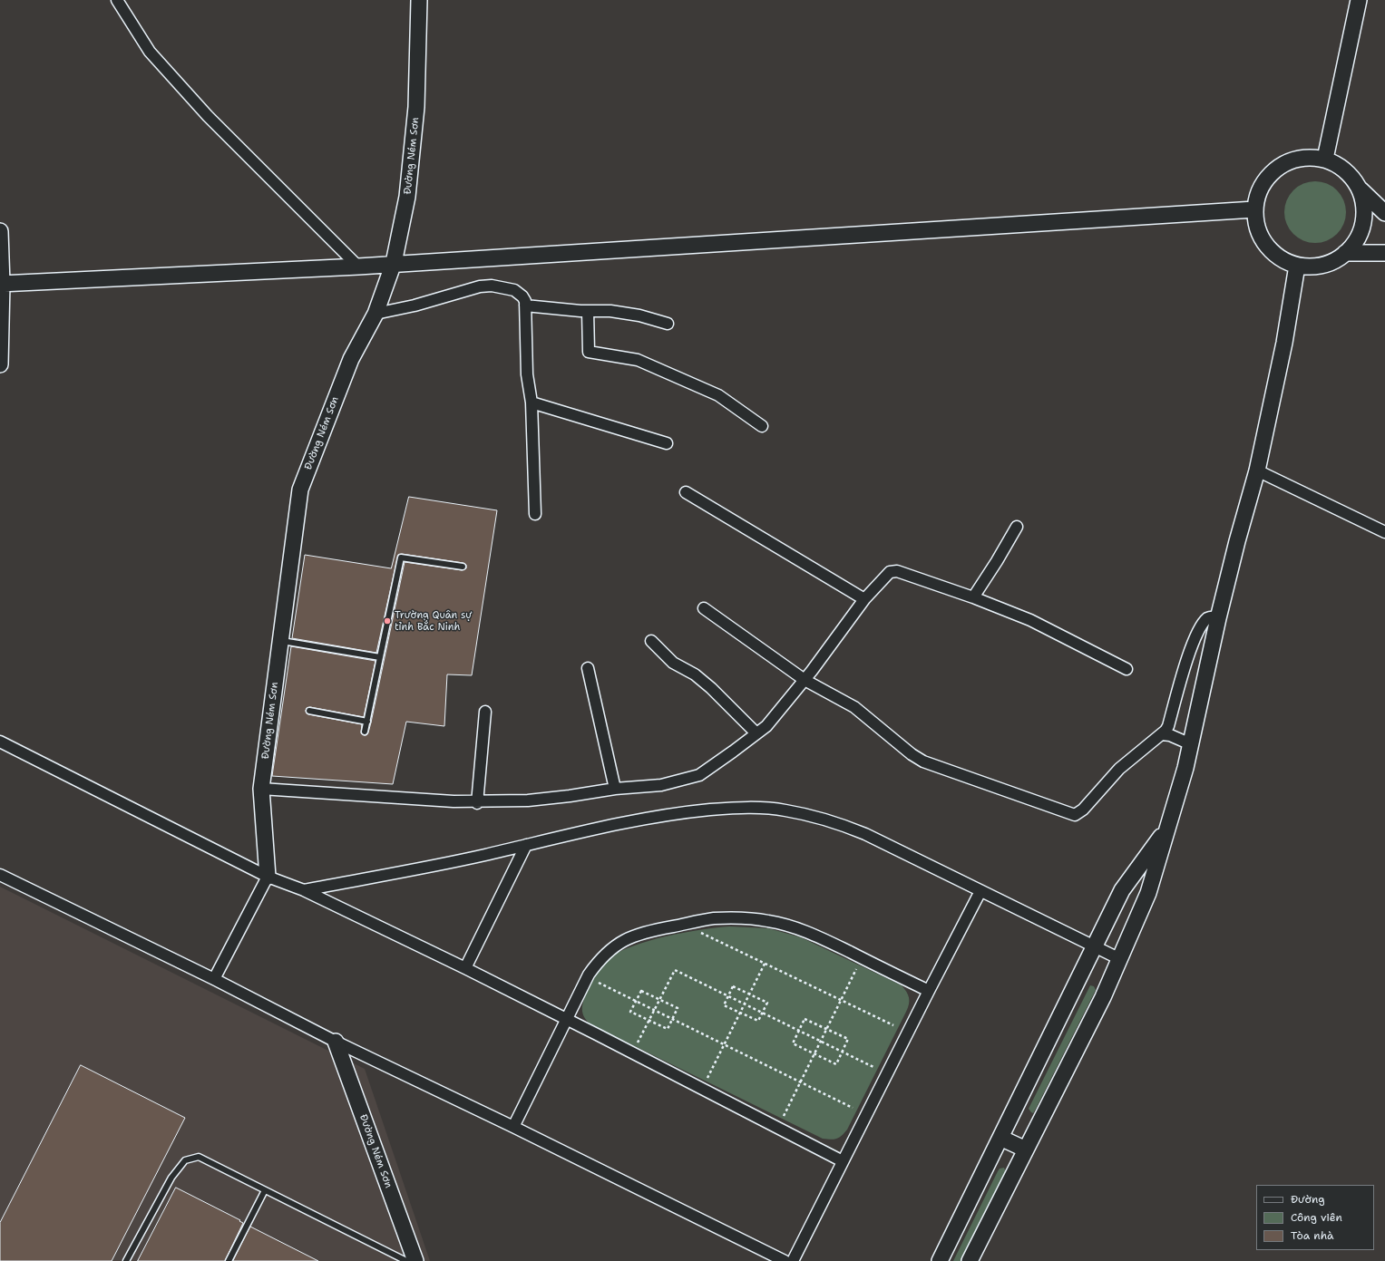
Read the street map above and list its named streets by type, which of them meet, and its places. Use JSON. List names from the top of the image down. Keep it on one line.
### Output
{"streets":{"street":["Đường Ném Sơn"]},"places":["Trường Quân sự tỉnh Bắc Ninh"],"legend":["Đường","Công viên","Tòa nhà"]}
